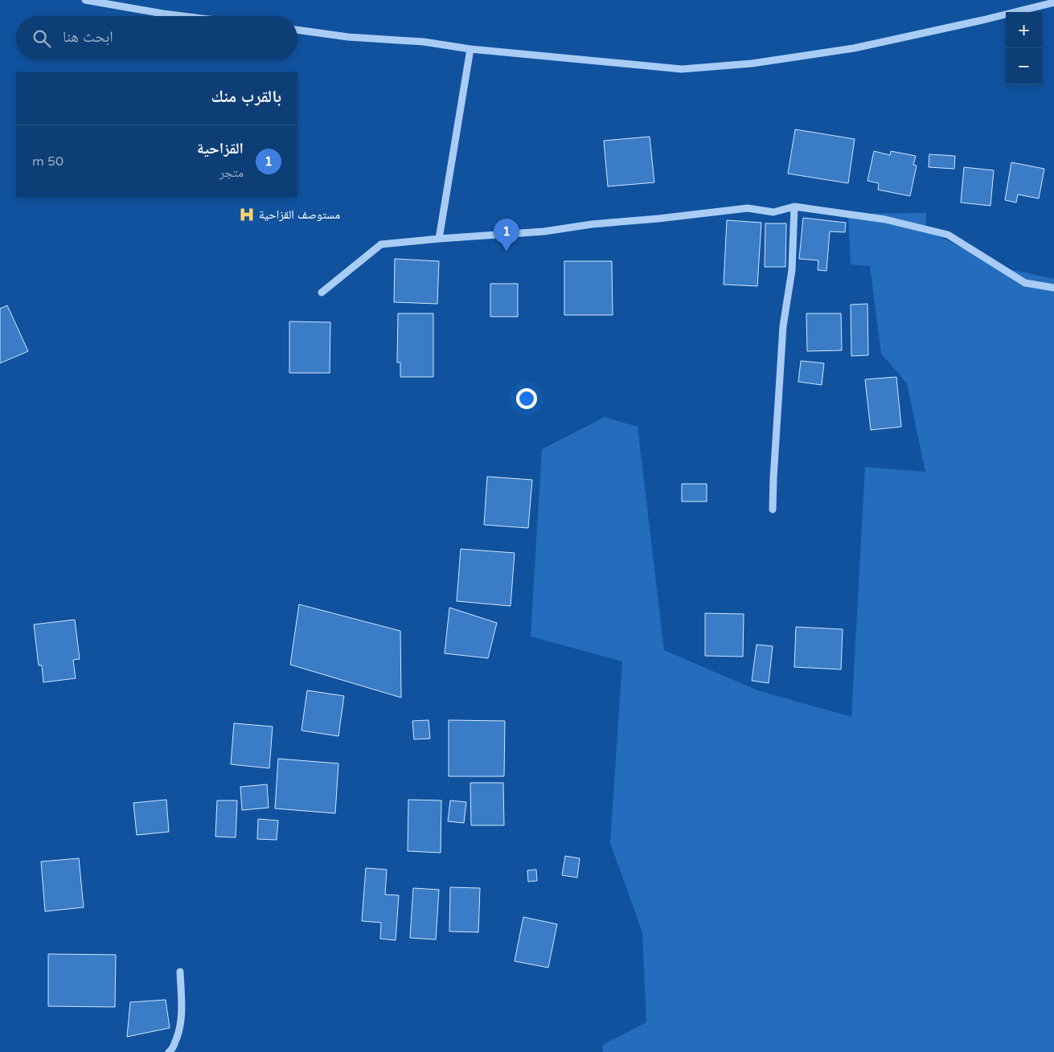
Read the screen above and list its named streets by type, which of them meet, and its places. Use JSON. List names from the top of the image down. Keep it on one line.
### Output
{"places":{"hospital":["مستوصف القزاحية"]},"page":{"map_buttons":["+","−"],"search":"ابحث هنا","heading":"بالقرب منك","list":[{"mark":"1","name":"القزاحية","note":"متجر","value":"50 m"}],"pins":"1"}}
